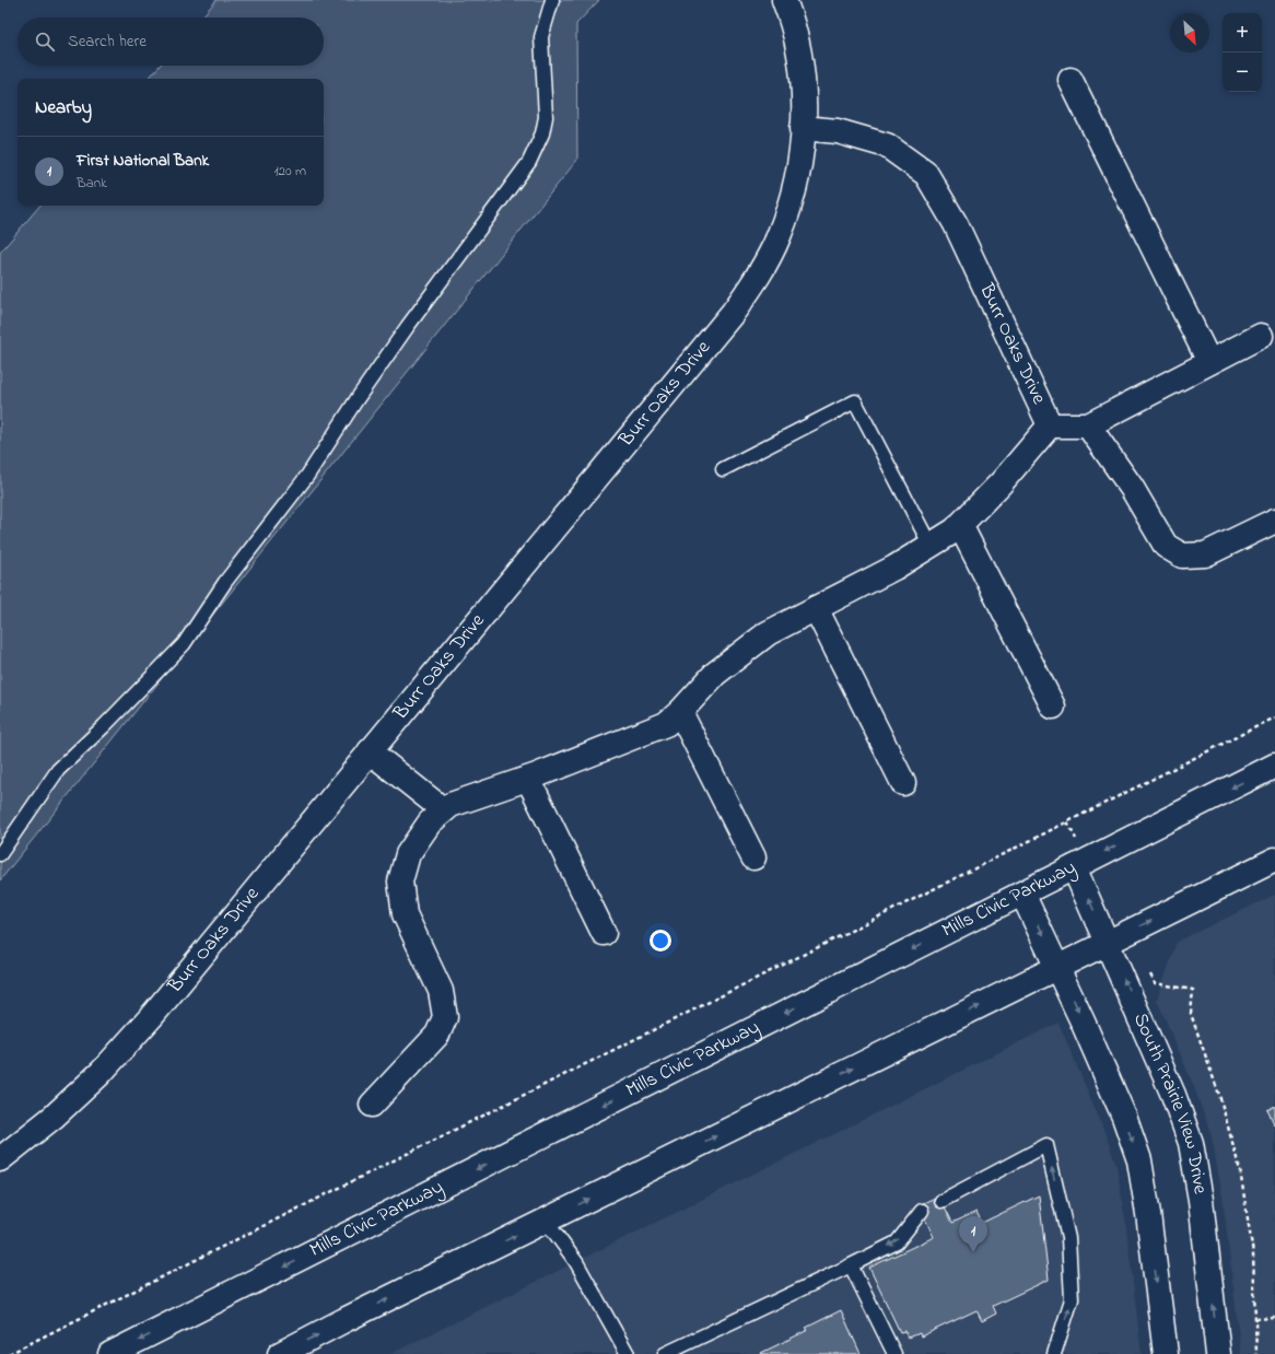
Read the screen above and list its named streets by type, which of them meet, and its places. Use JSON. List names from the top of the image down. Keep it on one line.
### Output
{"streets":{"street":["Burr Oaks Drive","Mills Civic Parkway","South Prairie View Drive"]},"crossings":[["Mills Civic Parkway","South Prairie View Drive"]],"north":"bottom right","page":{"map_buttons":["+","−"],"search":"Search here","heading":"Nearby","list":[{"mark":"1","name":"First National Bank","note":"Bank","value":"120 m"}],"pins":"1"}}
